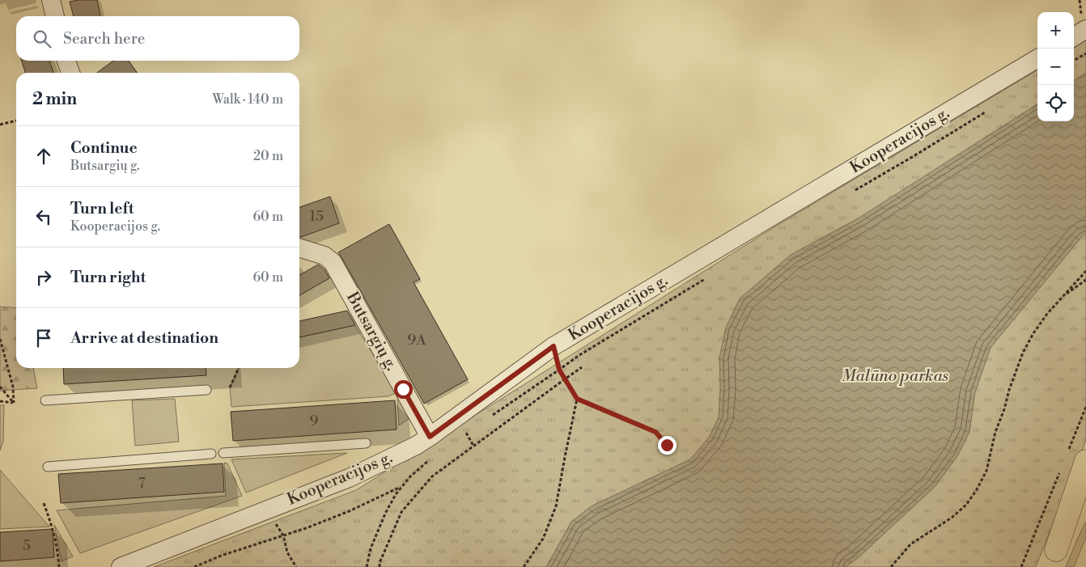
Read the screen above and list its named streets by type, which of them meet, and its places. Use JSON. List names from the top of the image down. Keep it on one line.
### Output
{"streets":{"street":["Kooperacijos g.","Butsargių g."]},"crossings":[["Kooperacijos g.","Butsargių g."]],"parks":["Malūno parkas"],"house_numbers":["15","9A","9","7","5"],"page":{"map_buttons":["+","−"],"search":"Search here","heading":["2 min","Walk · 140 m"],"list":[["Continue","Butsargių g.","20 m"],["Turn left","Kooperacijos g.","60 m"],["Turn right","60 m"],"Arrive at destination"]}}
